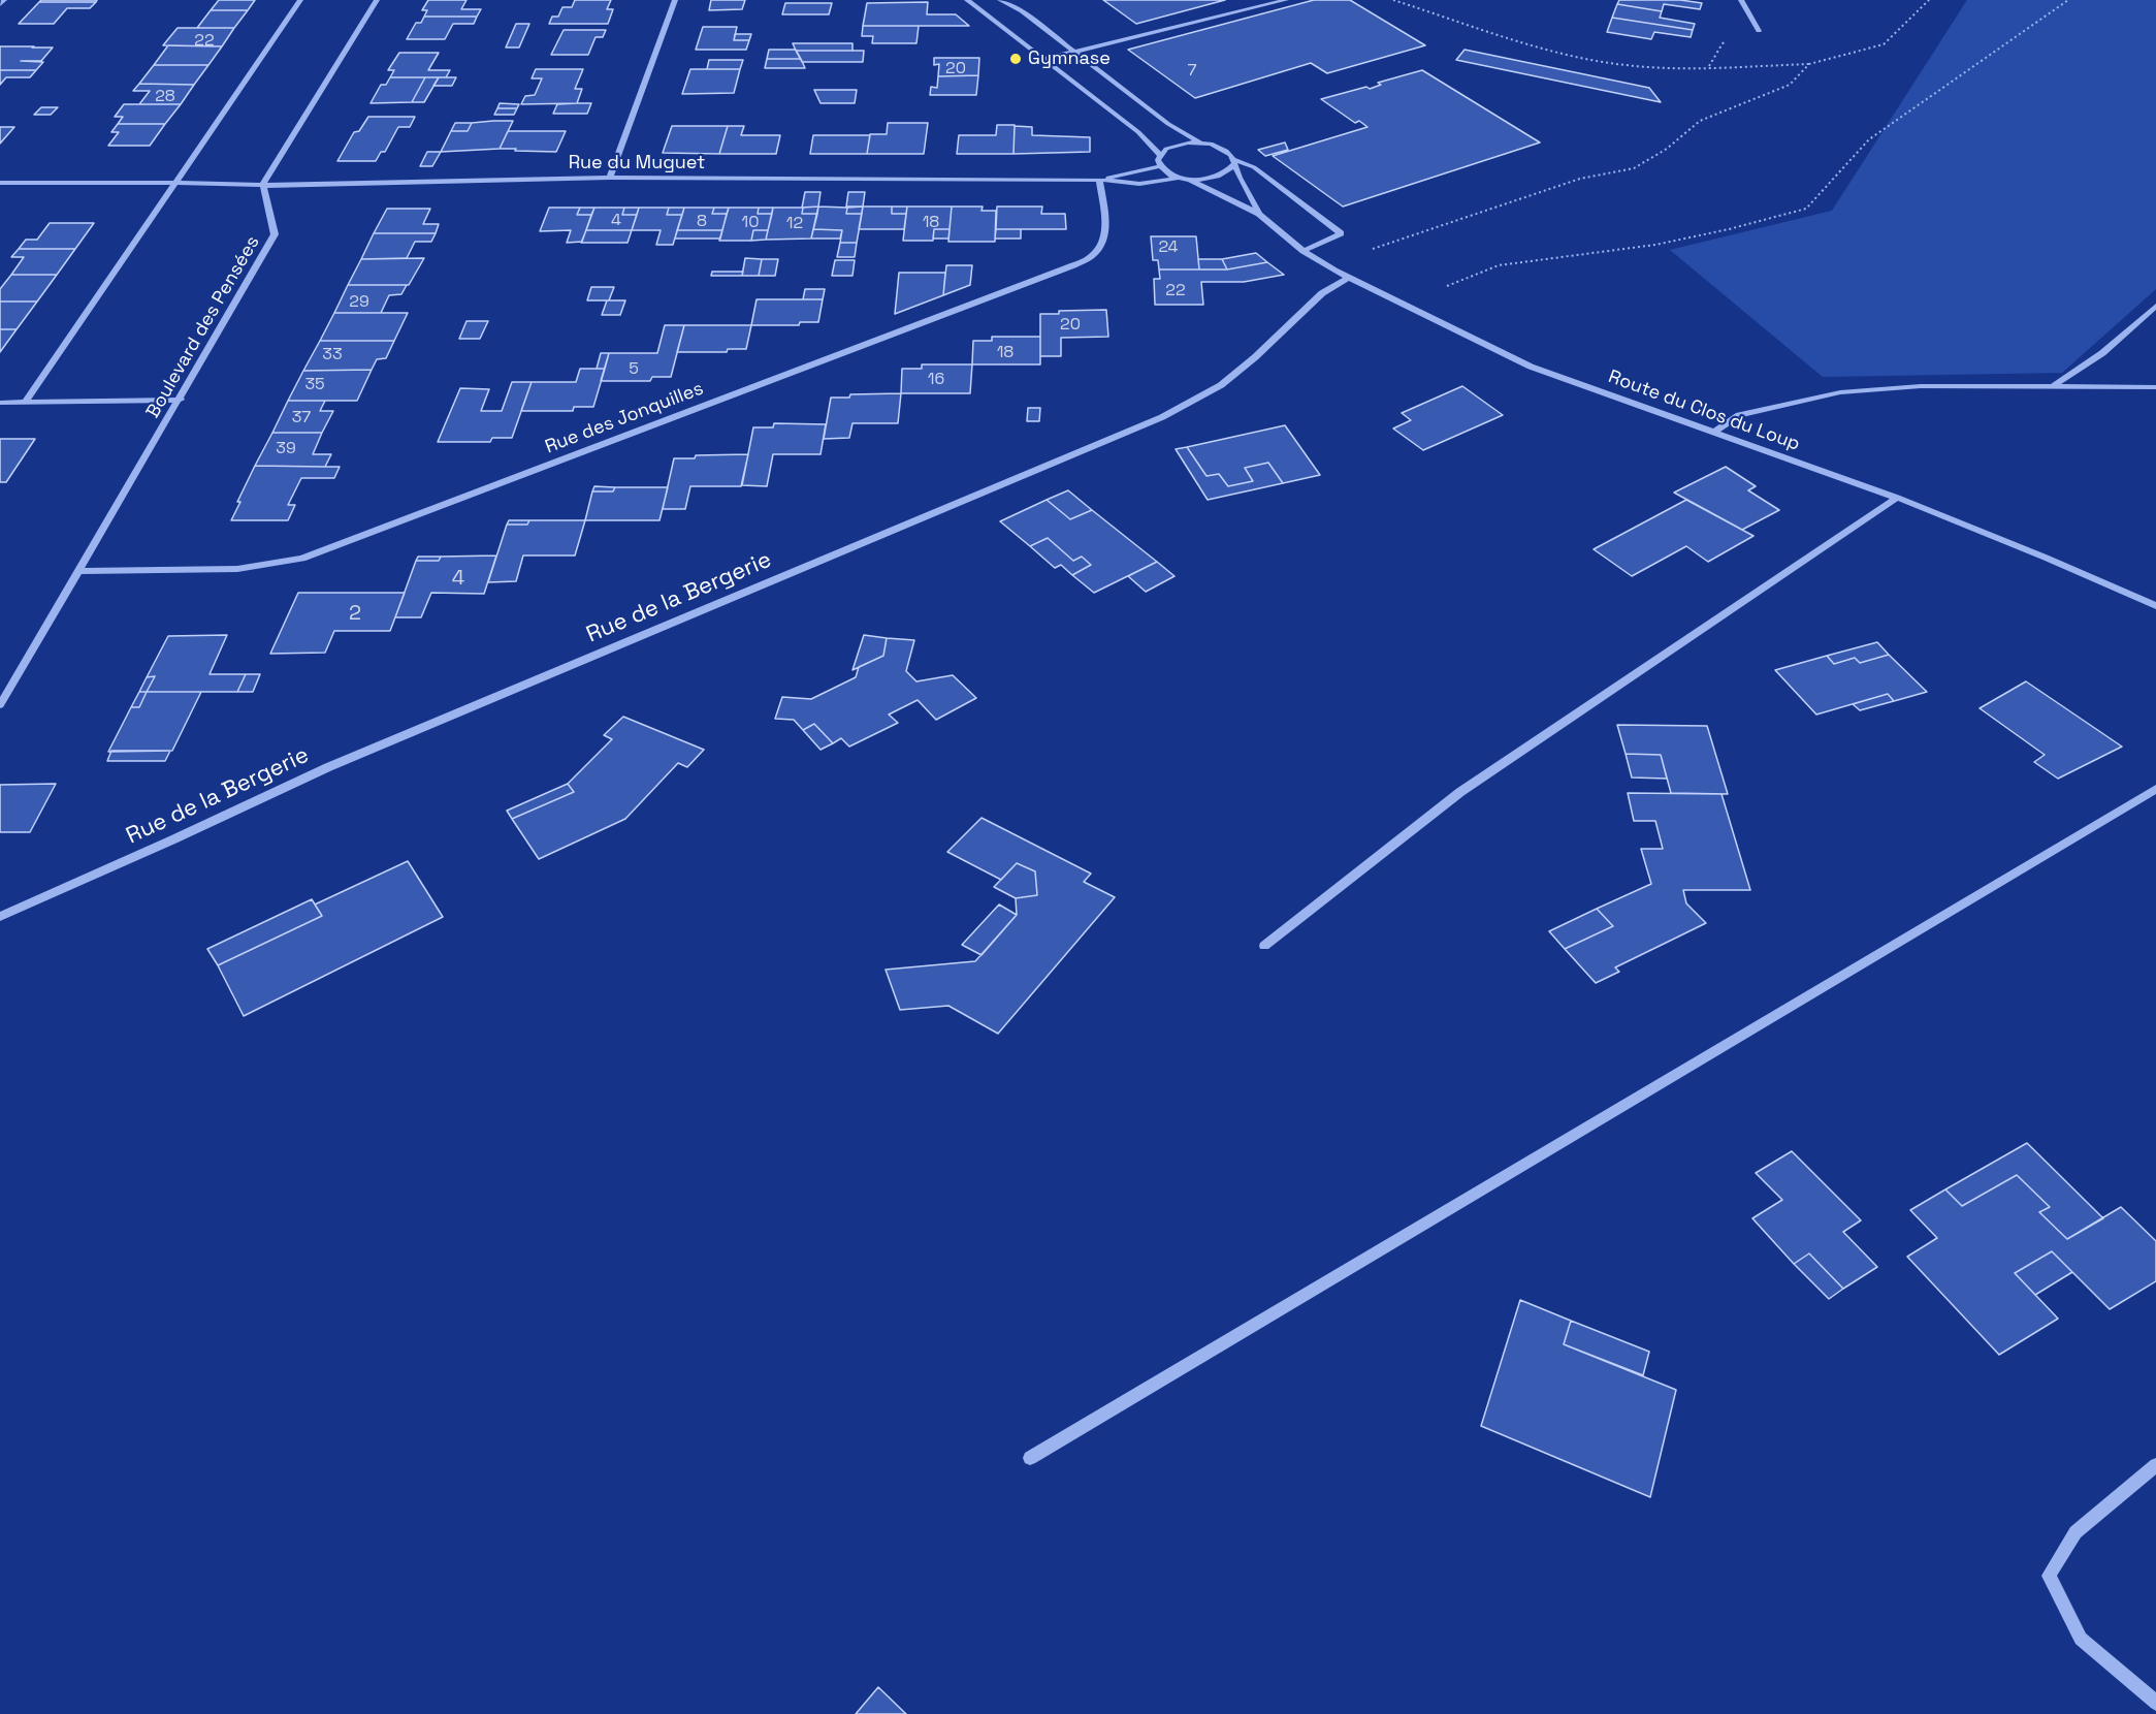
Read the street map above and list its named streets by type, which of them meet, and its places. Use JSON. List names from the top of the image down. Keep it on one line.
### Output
{"streets":{"street":["Rue du Muguet","Boulevard des Pensées","Route du Clos du Loup","Rue des Jonquilles","Rue de la Bergerie"]},"crossings":[["Rue du Muguet","Boulevard des Pensées"],["Rue du Muguet","Rue des Jonquilles"],["Boulevard des Pensées","Rue des Jonquilles"],["Route du Clos du Loup","Rue de la Bergerie"]],"places":["Gymnase"],"house_numbers":["22","20","7","28","4","8","10","18","12","24","22","29","20","18","33","5","16","35","37","39","4","2"]}
